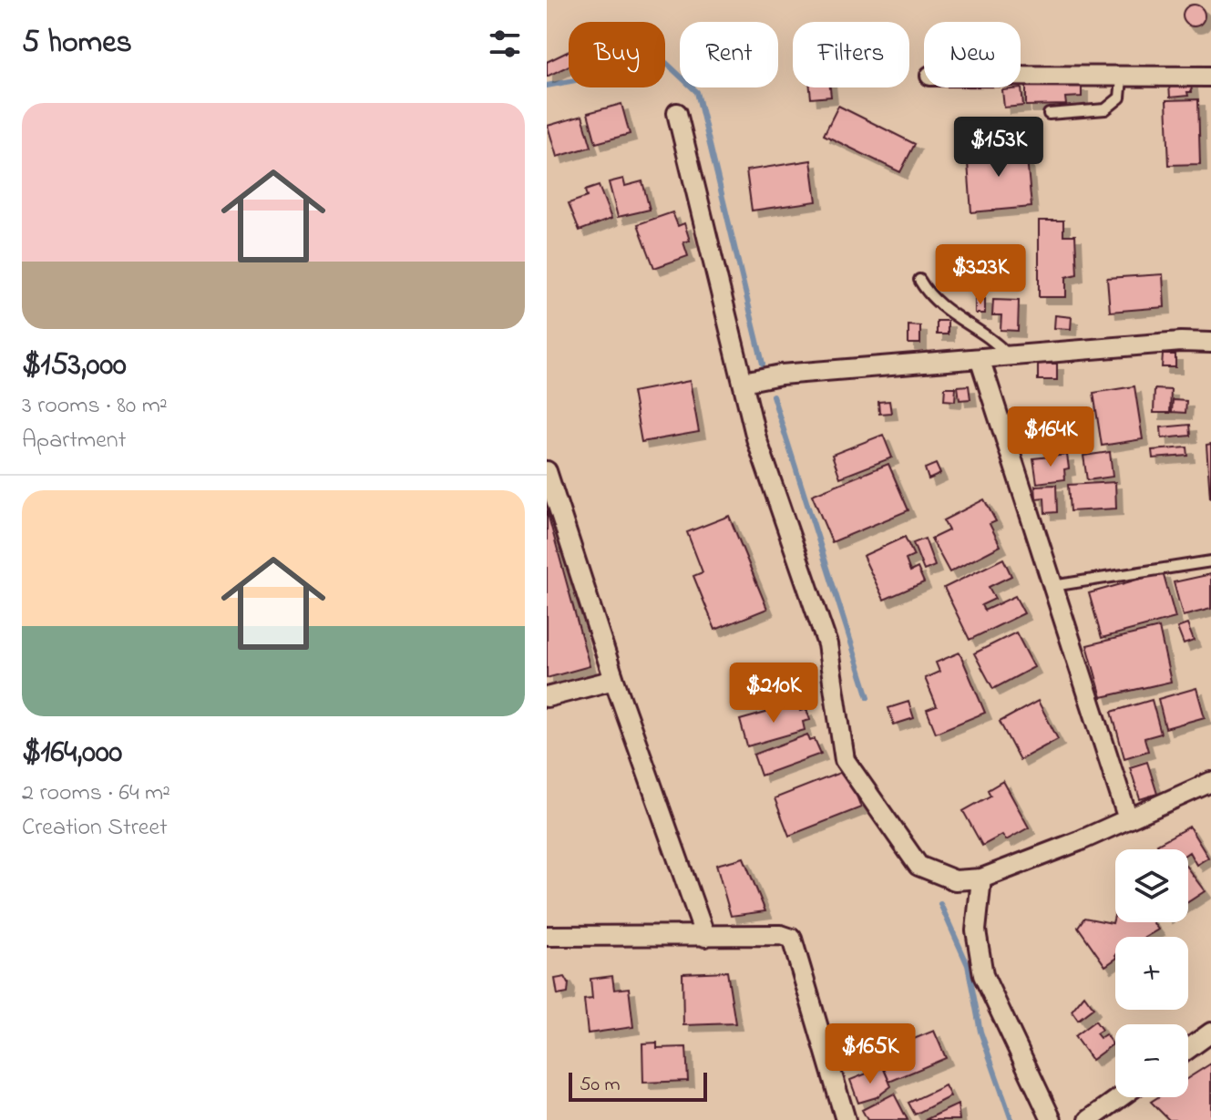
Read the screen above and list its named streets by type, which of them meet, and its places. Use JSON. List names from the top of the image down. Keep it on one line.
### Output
{"scale_bar":"50 m","page":{"heading":"5 homes","chip":["Buy","Rent","Filters","New"],"list":[{"name":"$153,000","note":"3 rooms · 80 m² · Apartment"},{"name":"$164,000","note":"2 rooms · 64 m² · Creation Street"}],"price":["$153K","$323K","$164K","$210K","$165K"],"map_buttons":["+","−"],"scale":"50 m"}}
